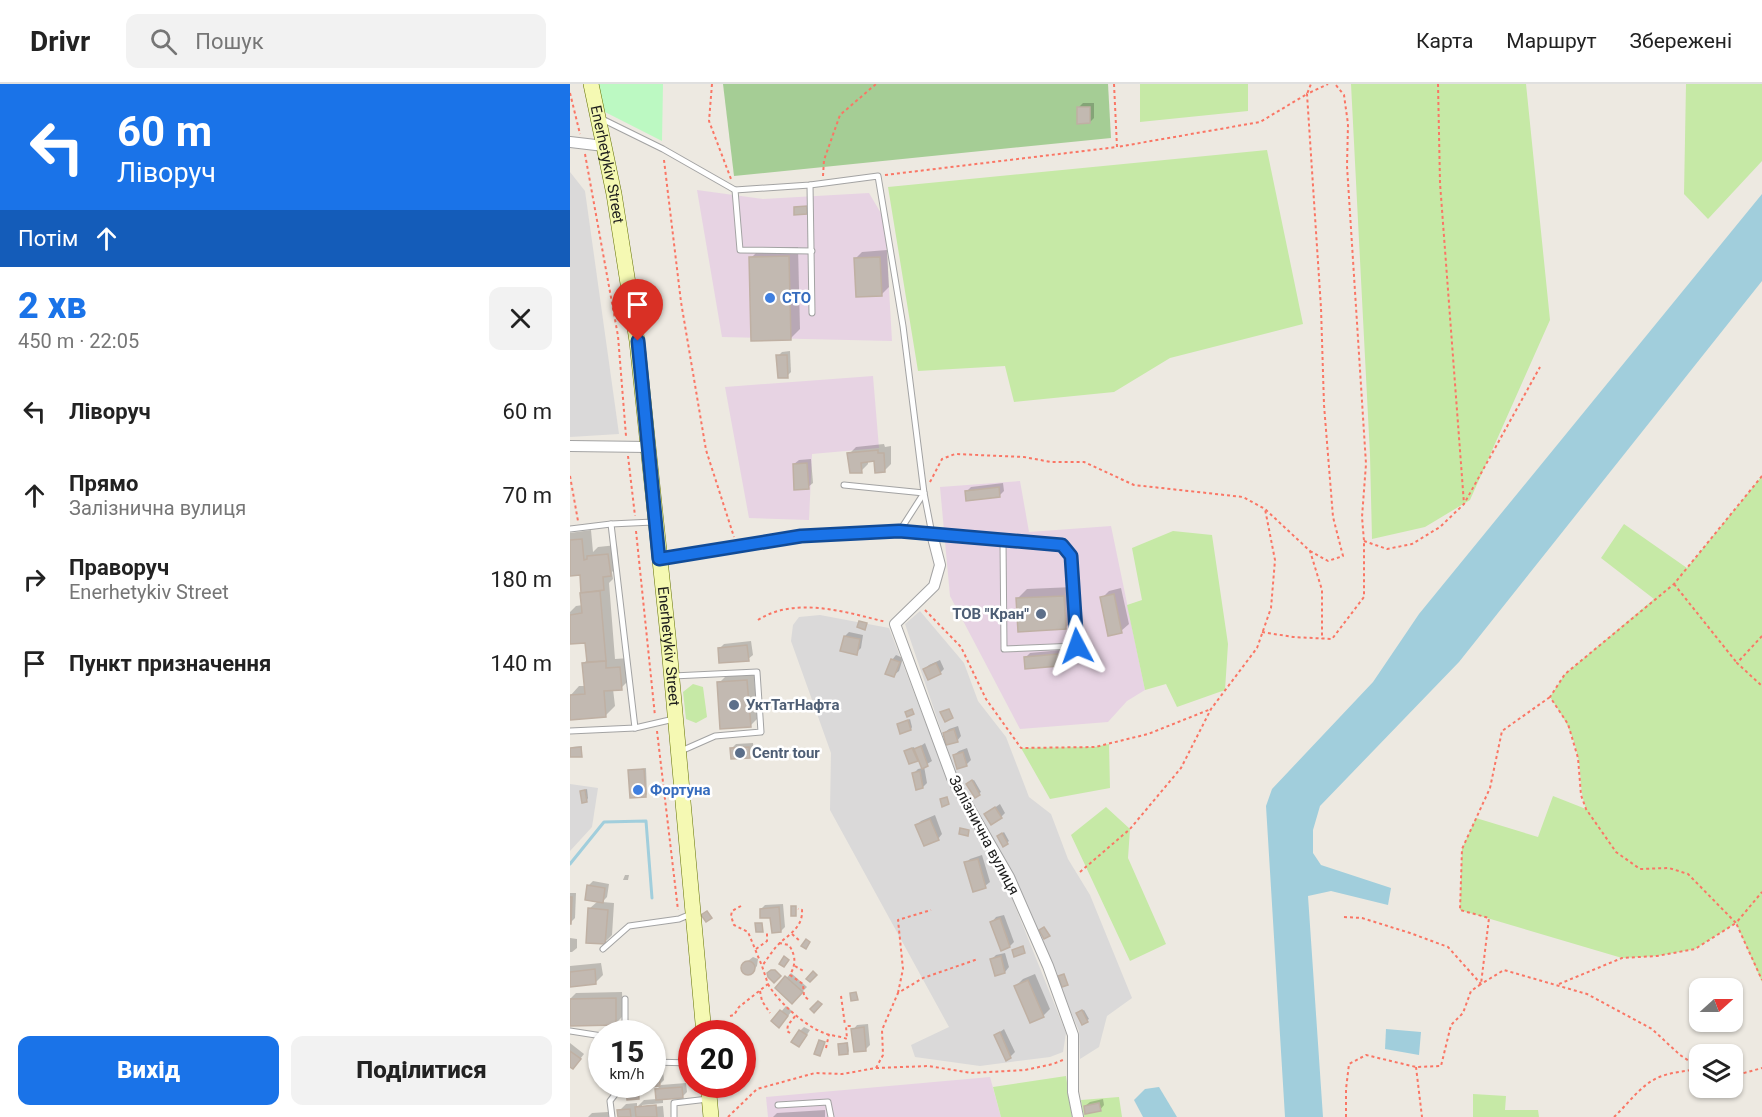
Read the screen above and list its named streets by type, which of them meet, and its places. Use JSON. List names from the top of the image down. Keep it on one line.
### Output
{"streets":{"main road":["Enerhetykiv Street"],"street":["Залізнична вулиця"]},"places":["СТО","ТОВ \"Кран\"","УктТатНафта","Centr tour","Фортуна"],"north":"right","page":{"header":"Drivr","search":"Пошук","nav":["Карта","Маршрут","Збережені"],"turn":["60 m","Ліворуч"],"then":"Потім","heading":["2 хв","450 m · 22:05"],"list":[{"name":"Ліворуч","value":"60 m"},{"name":"Прямо","note":"Залізнична вулиця","value":"70 m"},{"name":"Праворуч","note":"Enerhetykiv Street","value":"180 m"},{"name":"Пункт призначення","value":"140 m"}],"speed":"15 km/h","limit":"20","buttons":["Вихід","Поділитися"]}}
